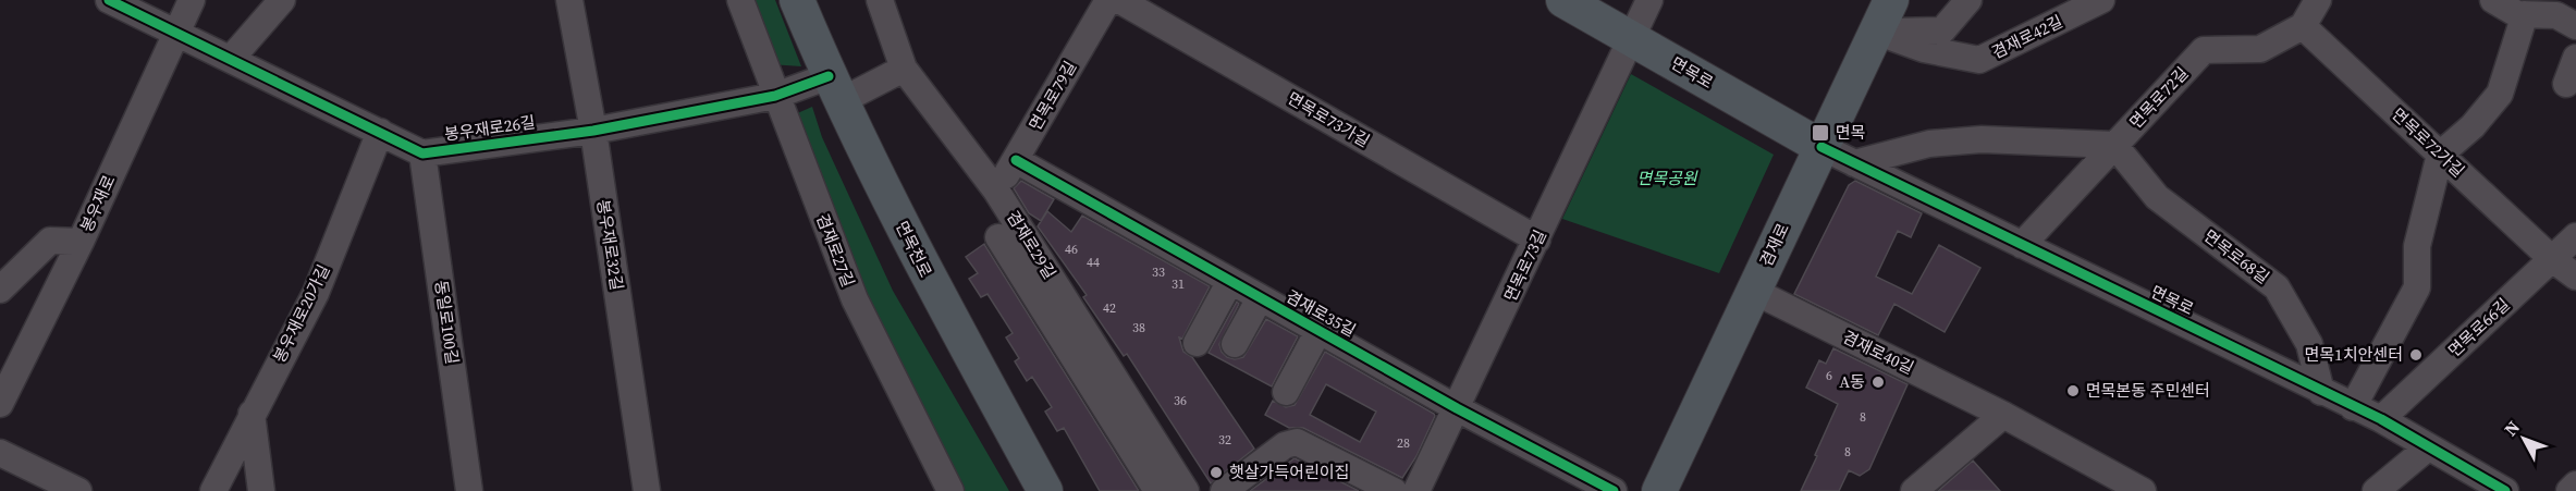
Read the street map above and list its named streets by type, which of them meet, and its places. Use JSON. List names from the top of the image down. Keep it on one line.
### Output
{"streets":{"main road":["면목로","겸재로","면목천로"],"street":["겸재로42길","면목로79길","면목로72길","면목로73가길","봉우재로26길","면목로72가길","봉우재로","봉우재로32길","겸재로29길","겸재로27길","면목로68길","면목로73길","봉우재로20가길","겸재로35길","동일로100길","면목로66길","겸재로40길"]},"crossings":[["겸재로42길","겸재로"],["면목로","면목로72길"],["면목로","겸재로"],["면목로","면목로68길"],["면목로","면목로73길"],["면목로","면목로66길"],["면목로79길","겸재로29길"],["면목로79길","겸재로35길"],["면목로72길","면목로72가길"],["면목로72길","면목로68길"],["면목로73가길","면목로73길"],["봉우재로26길","봉우재로32길"],["봉우재로26길","겸재로29길"],["봉우재로26길","면목천로"],["봉우재로26길","겸재로27길"],["봉우재로26길","동일로100길"],["면목로72가길","면목로66길"],["겸재로","겸재로40길"],["면목로73길","겸재로35길"]],"parks":["면목공원"],"places":{"transit":["면목"],"other":["면목1치안센터","A동","면목본동 주민센터","햇살가득어린이집"]},"house_numbers":["46","44","33","31","42","38","6","36","8","32","28","8"],"north":"top left"}
